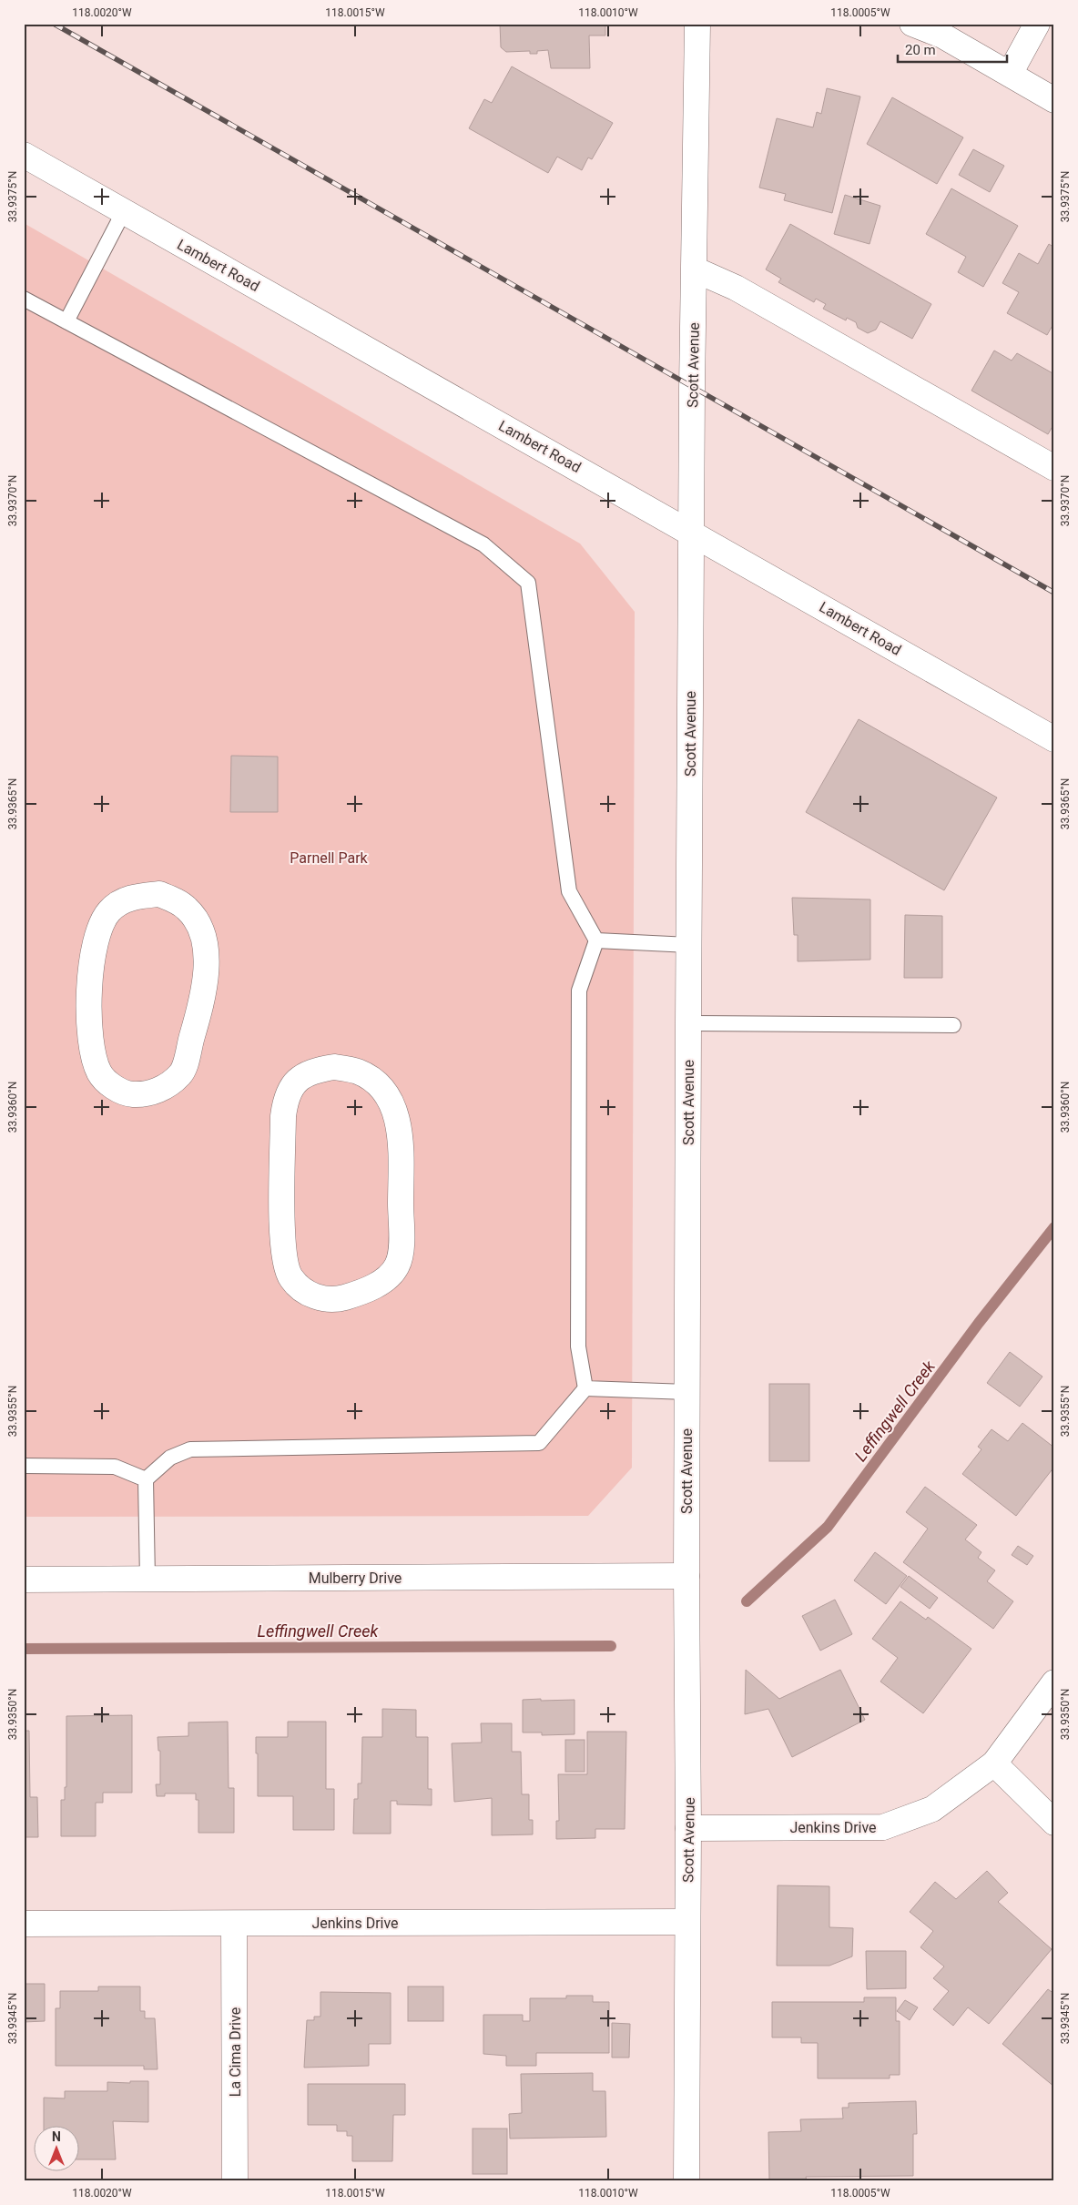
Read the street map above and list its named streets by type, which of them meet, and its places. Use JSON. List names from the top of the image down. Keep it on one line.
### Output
{"streets":{"street":["Lambert Road","Scott Avenue","Mulberry Drive","Jenkins Drive","La Cima Drive"]},"crossings":[["Lambert Road","Scott Avenue"],["Scott Avenue","Mulberry Drive"],["Scott Avenue","Jenkins Drive"],["Jenkins Drive","La Cima Drive"]],"water":["Leffingwell Creek"],"parks":["Parnell Park"],"scale_bar":"20 m","north":"top","coordinates":["118.0020°W","118.0015°W","118.0010°W","118.0005°W","33.9375°N","33.9370°N","33.9365°N","33.9360°N","33.9355°N","33.9350°N","33.9345°N"]}
